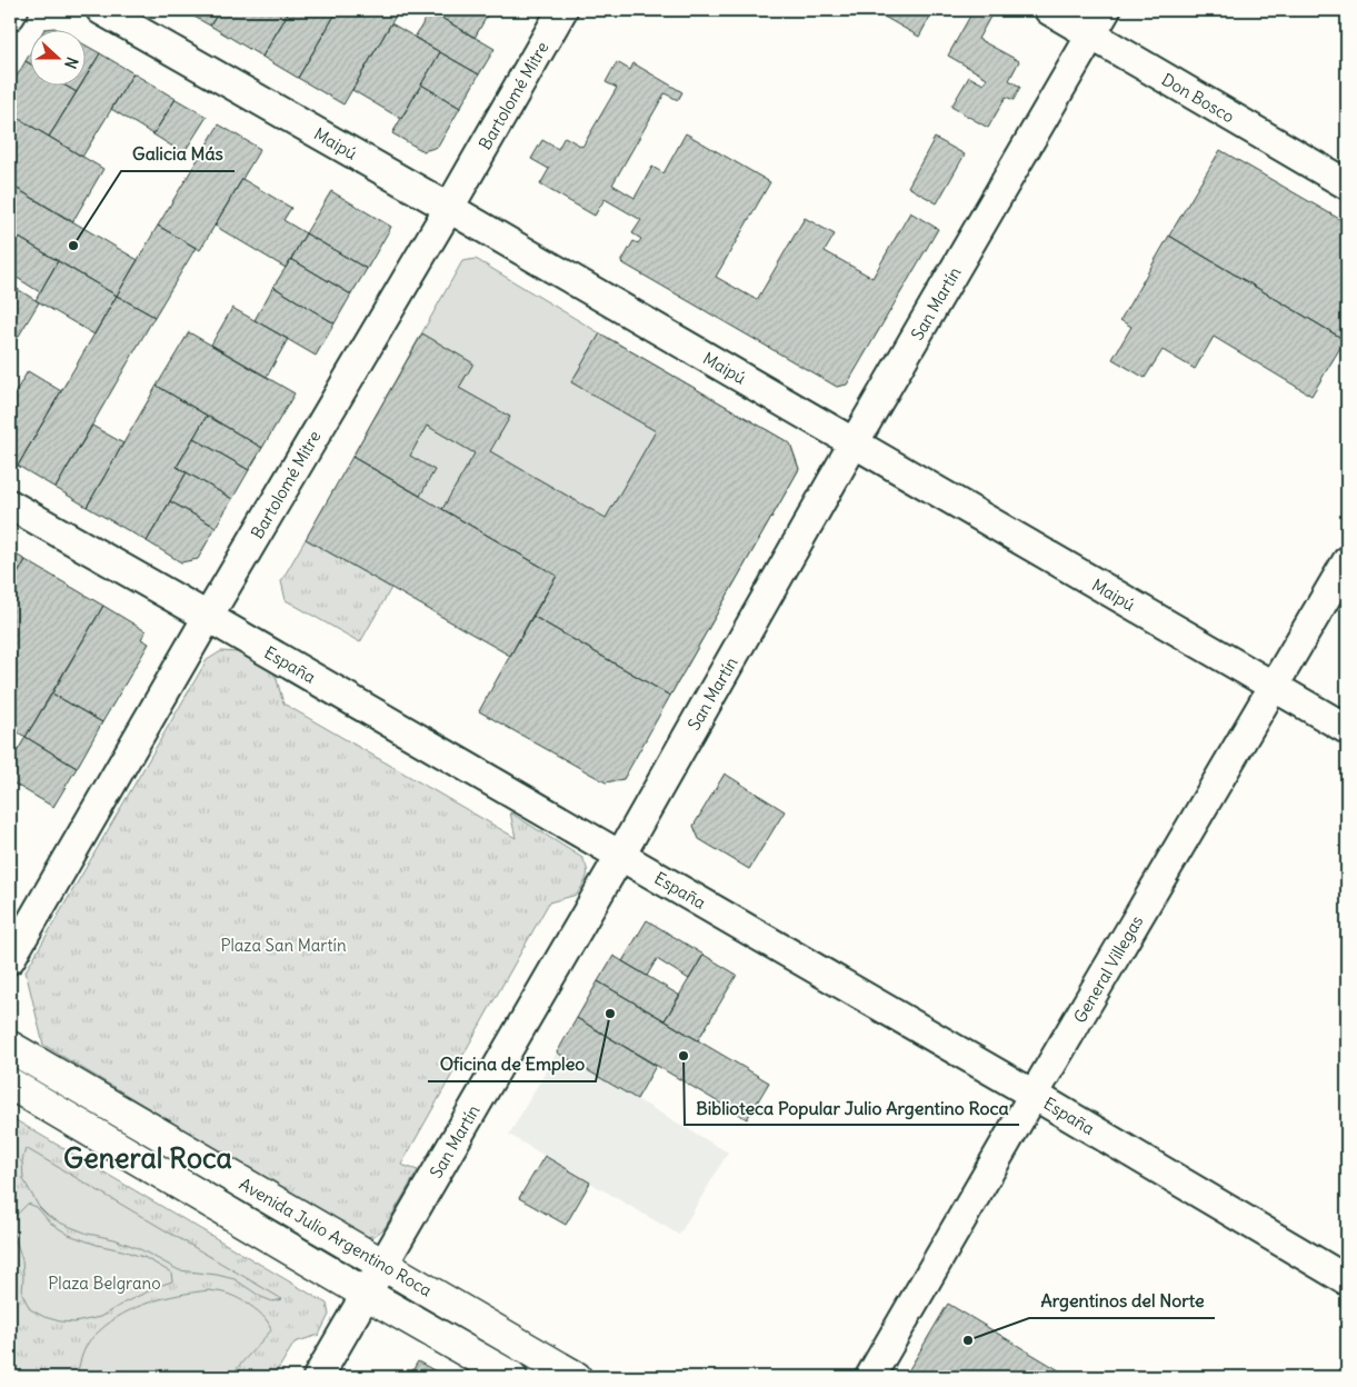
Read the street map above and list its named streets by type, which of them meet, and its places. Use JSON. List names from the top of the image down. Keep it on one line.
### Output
{"streets":{"main road":["Avenida Julio Argentino Roca"],"street":["Bartolomé Mitre","Don Bosco","Maipú","San Martín","España","General Villegas"]},"crossings":[["Bartolomé Mitre","Maipú"],["Bartolomé Mitre","España"],["Don Bosco","San Martín"],["Maipú","San Martín"],["Maipú","General Villegas"],["San Martín","España"],["San Martín","Avenida Julio Argentino Roca"],["España","General Villegas"]],"districts":["General Roca"],"parks":["Plaza San Martín","Plaza Belgrano"],"places":["Galicia Más","Oficina de Empleo","Biblioteca Popular Julio Argentino Roca","Argentinos del Norte"],"north":"right"}
